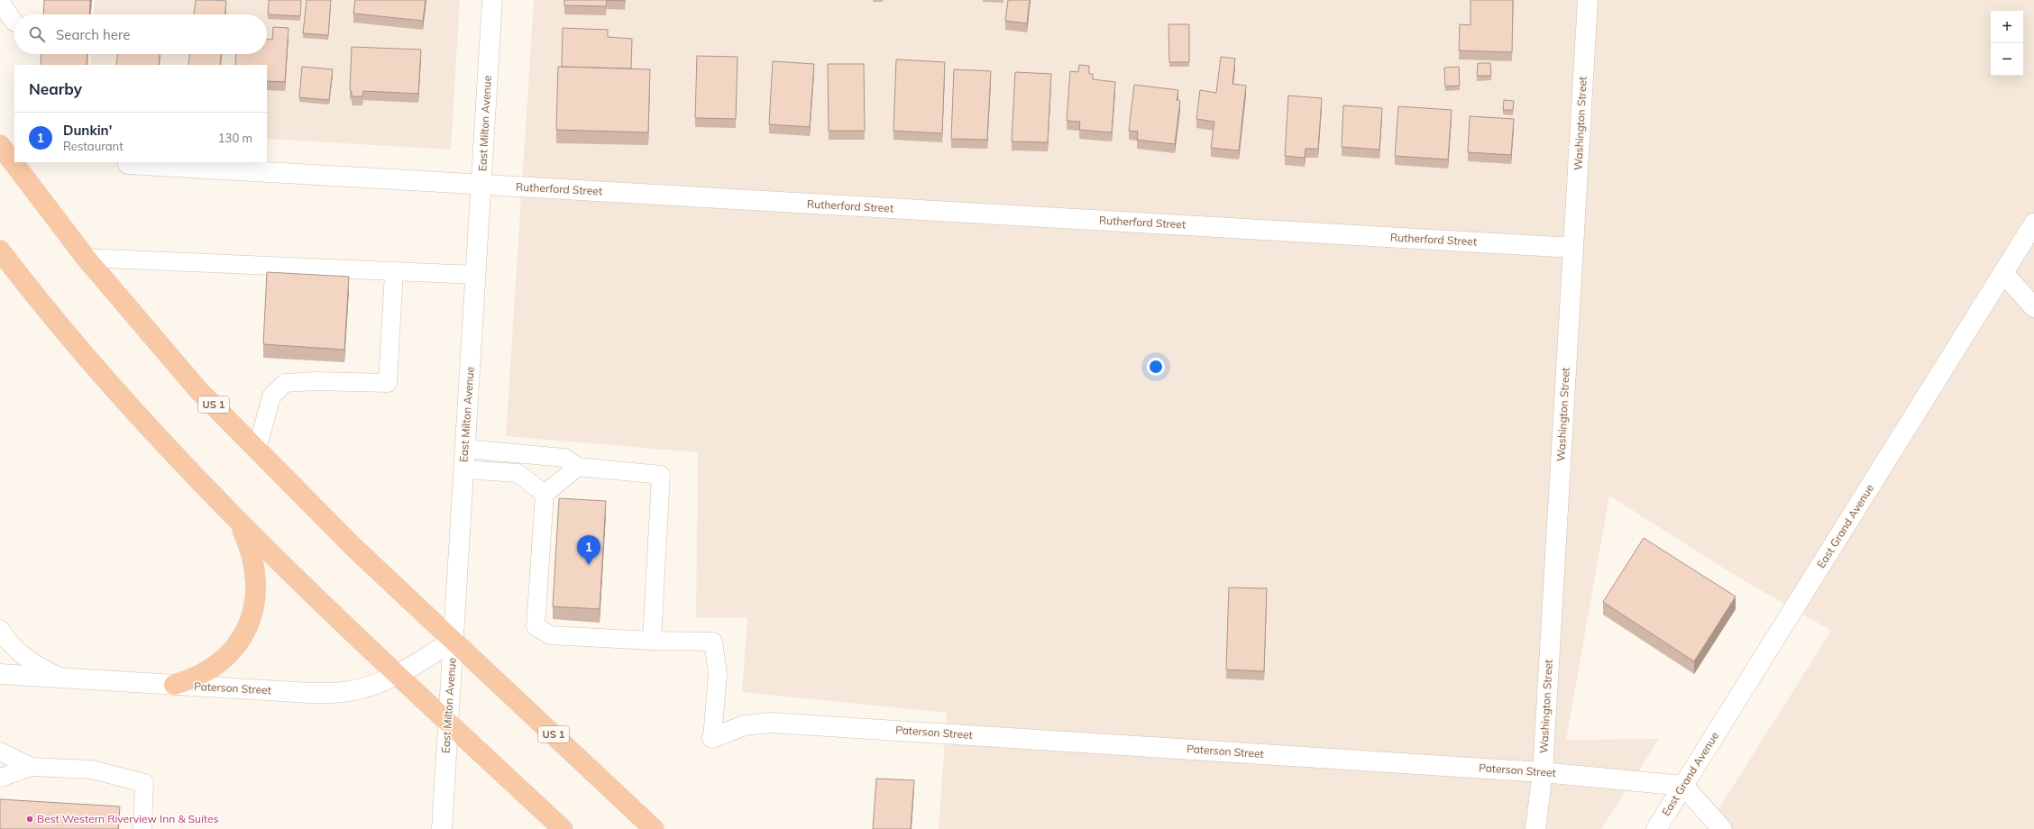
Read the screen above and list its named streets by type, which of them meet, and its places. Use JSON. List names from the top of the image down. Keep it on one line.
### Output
{"streets":{"highway":["US 1"],"street":["East Milton Avenue","Washington Street","Rutherford Street","East Grand Avenue","Paterson Street"]},"crossings":[["East Milton Avenue","Rutherford Street"],["East Milton Avenue","US 1"],["East Milton Avenue","Paterson Street"],["Washington Street","Rutherford Street"],["Washington Street","Paterson Street"],["US 1","Paterson Street"],["East Grand Avenue","Paterson Street"]],"places":["Best Western Riverview Inn & Suites"],"page":{"map_buttons":["+","−"],"search":"Search here","heading":"Nearby","list":[{"mark":"1","name":"Dunkin'","note":"Restaurant","value":"130 m"}],"pins":"1"}}
